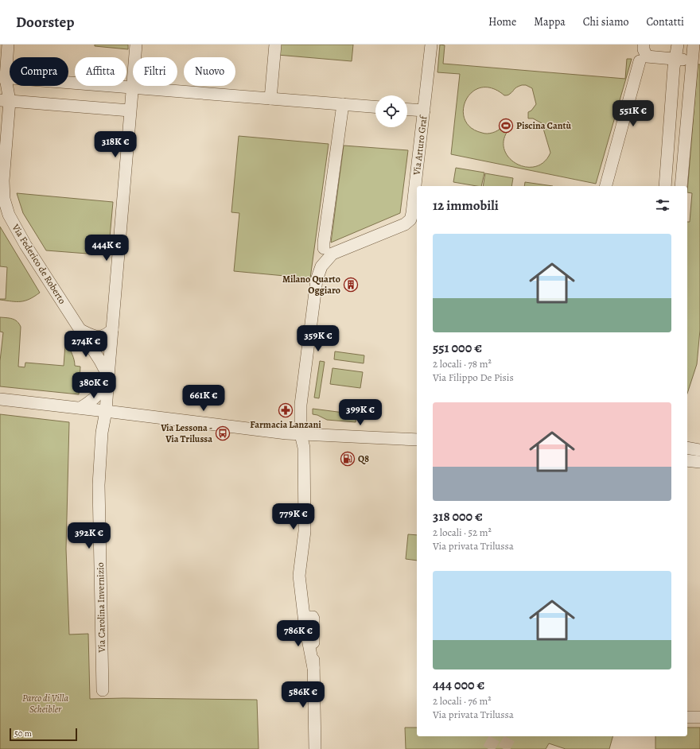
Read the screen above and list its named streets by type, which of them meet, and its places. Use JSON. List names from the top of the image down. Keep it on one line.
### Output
{"streets":{"street":["Via Arturo Graf","Via Federico de Roberto","Via Carolina Invernizio"]},"parks":["Parco di Villa Scheibler"],"places":{"sports":["Piscina Cantù"],"building":["Milano Quarto Oggiaro"],"pharmacy":["Farmacia Lanzani"],"bus stop":["Via Lessona - Via Trilussa"],"fuel station":["Q8"]},"scale_bar":"50 m","page":{"header":"Doorstep","nav":["Home","Mappa","Chi siamo","Contatti"],"chip":["Compra","Affitta","Filtri","Nuovo"],"price":["551K €","318K €","444K €","359K €","274K €","380K €","661K €","399K €","779K €","392K €","786K €","586K €"],"heading":"12 immobili","list":[{"name":"551 000 €","note":"2 locali · 78 m² · Via Filippo De Pisis"},{"name":"318 000 €","note":"2 locali · 52 m² · Via privata Trilussa"},{"name":"444 000 €","note":"2 locali · 76 m² · Via privata Trilussa"}],"scale":"50 m"}}
